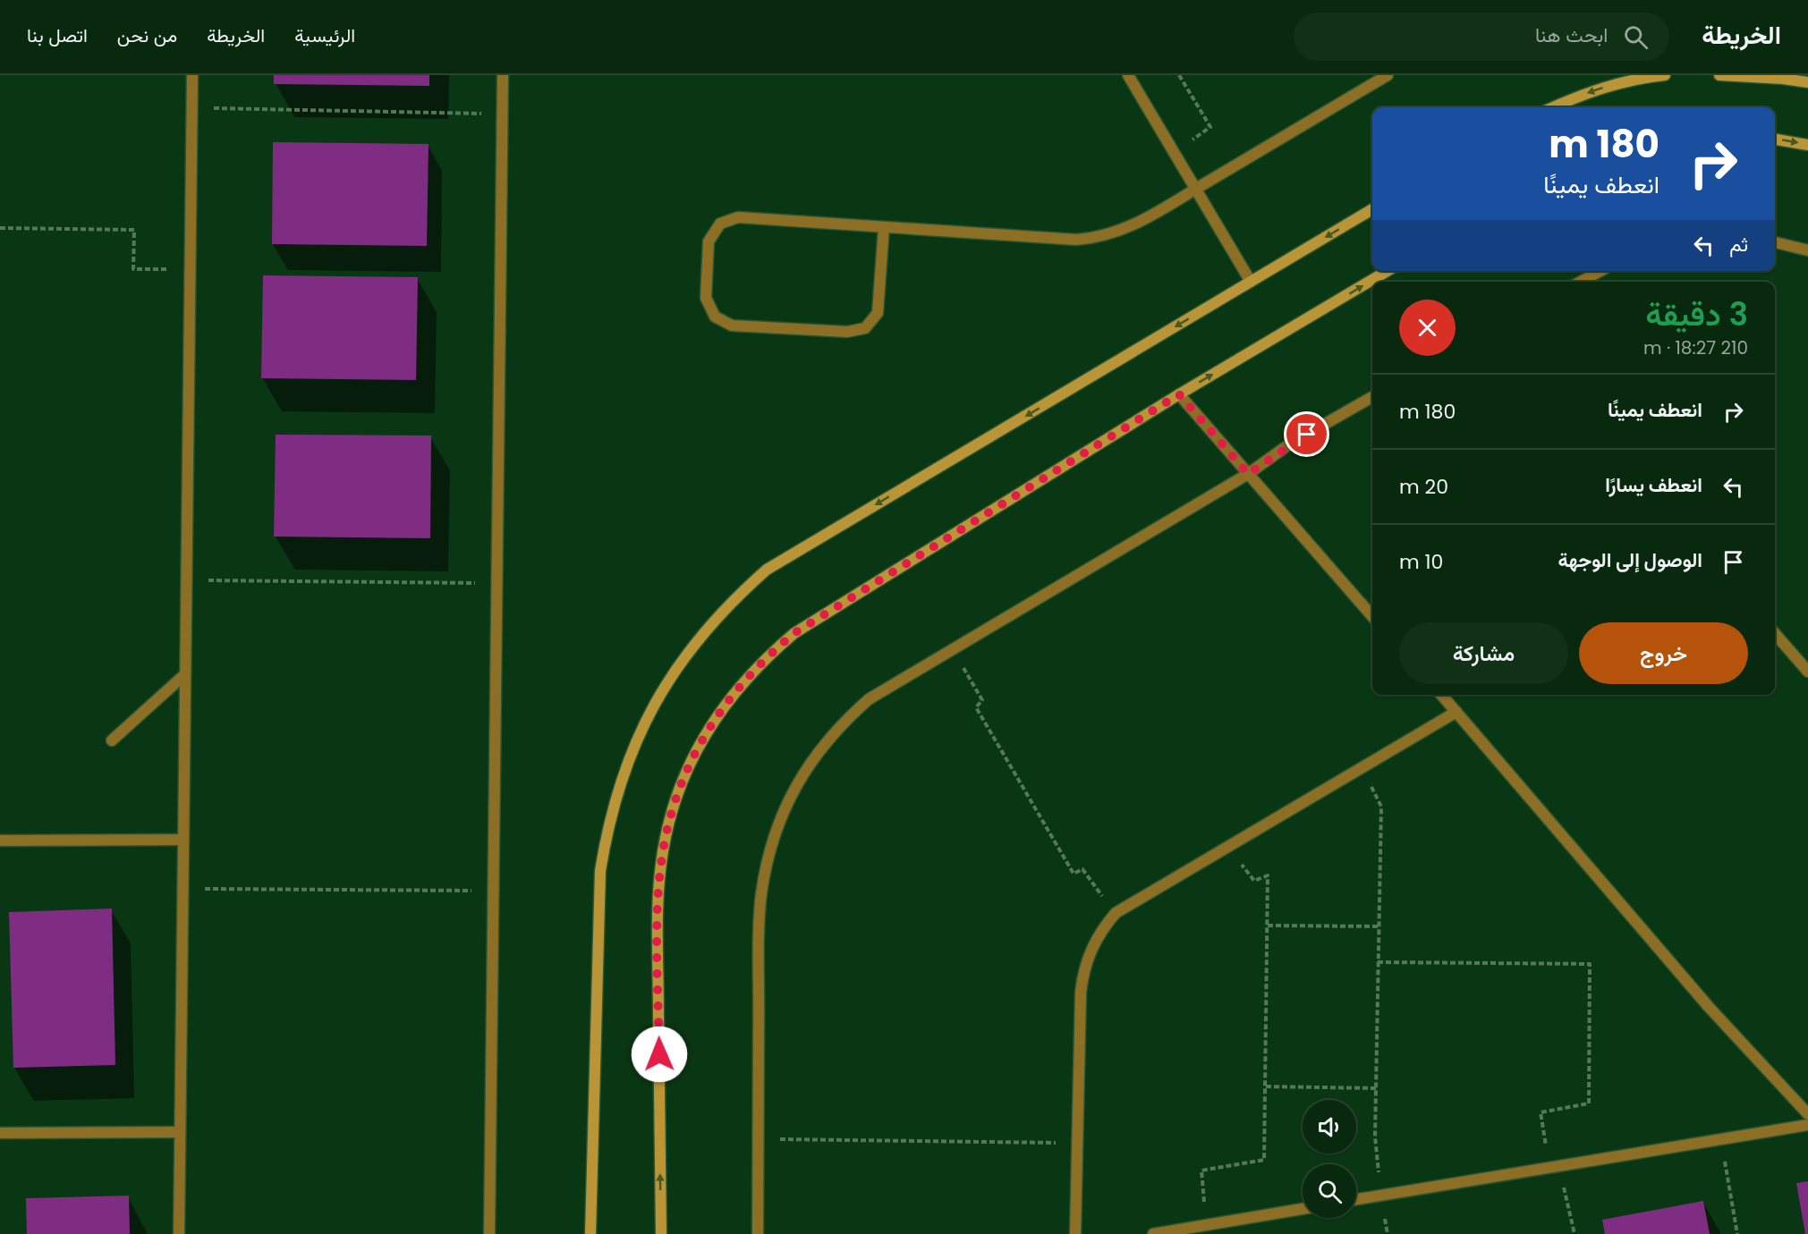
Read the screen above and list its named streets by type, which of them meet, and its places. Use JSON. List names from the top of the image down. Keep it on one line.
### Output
{"page":{"header":"الخريطة","search":"ابحث هنا","nav":["الرئيسية","الخريطة","من نحن","اتصل بنا"],"turn":["180 m","انعطف يمينًا"],"then":"ثم","heading":["3 دقيقة","210 m · 18:27"],"list":[{"name":"انعطف يمينًا","value":"180 m"},{"name":"انعطف يسارًا","value":"20 m"},{"name":"الوصول إلى الوجهة","value":"10 m"}],"buttons":["خروج","مشاركة"]}}
